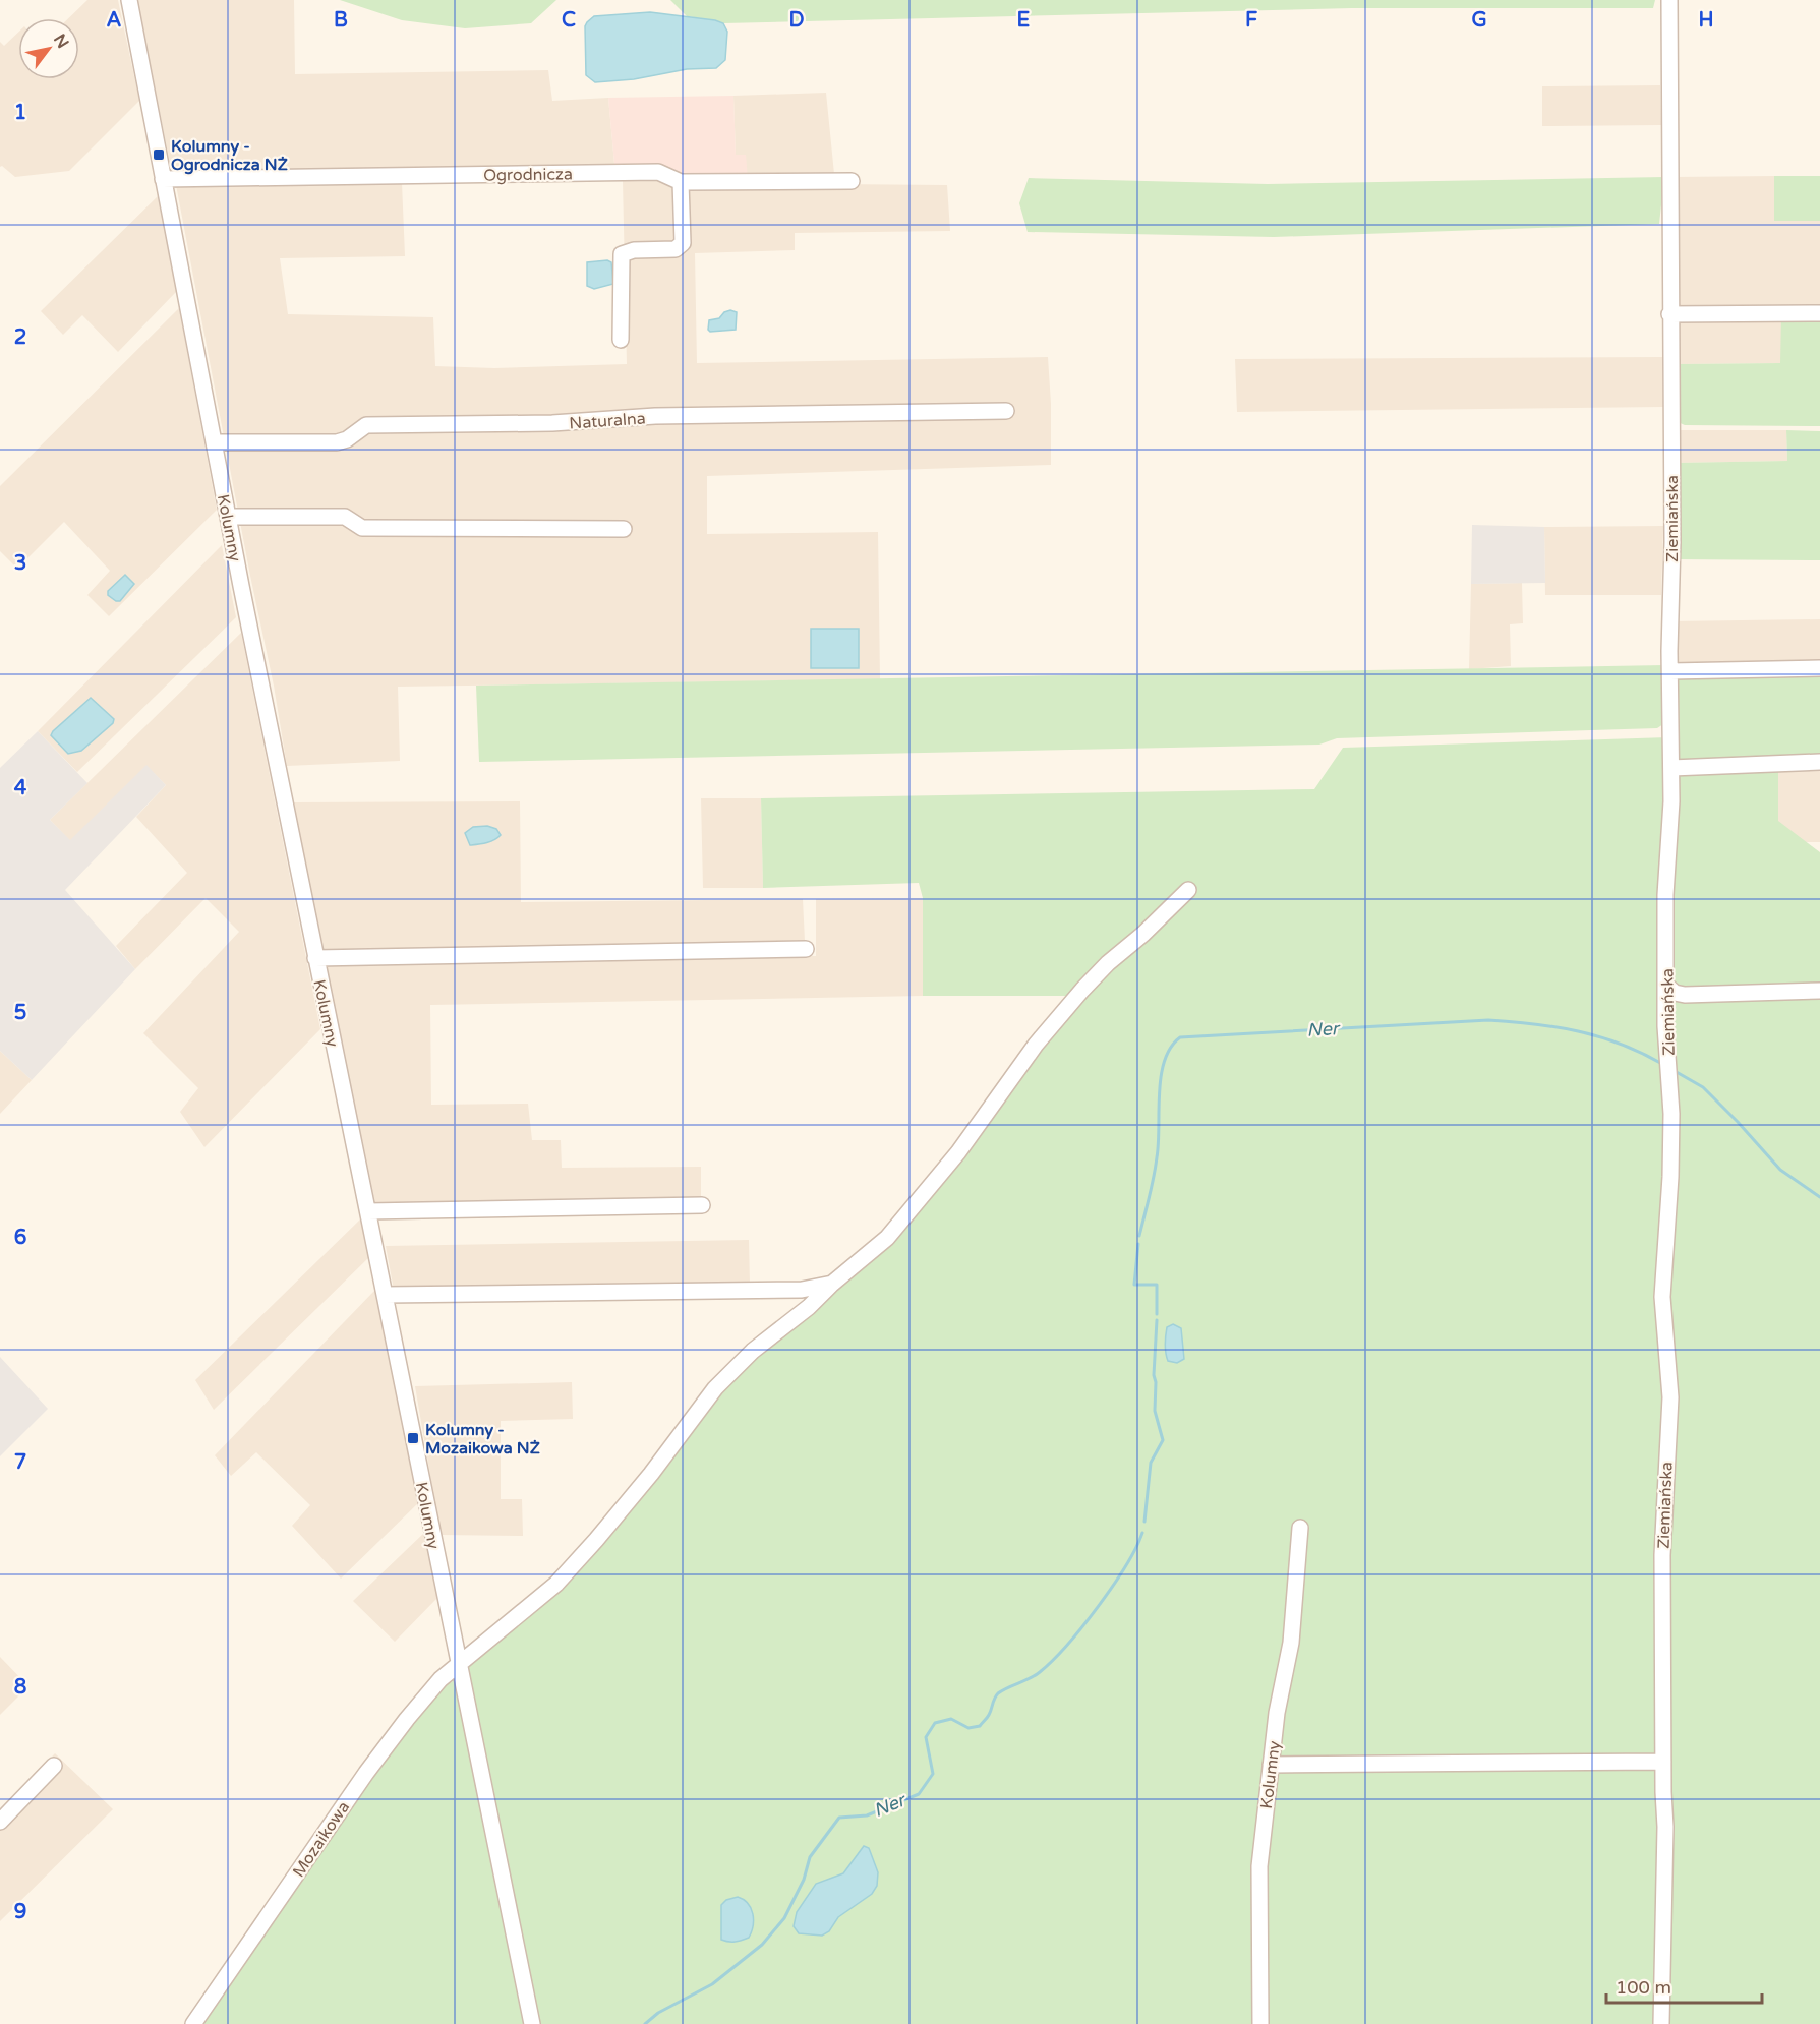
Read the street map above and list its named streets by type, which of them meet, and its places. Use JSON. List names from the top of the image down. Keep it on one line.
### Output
{"streets":{"street":["Ogrodnicza","Naturalna","Ziemiańska","Kolumny","Mozaikowa"]},"crossings":[["Ogrodnicza","Kolumny"],["Naturalna","Kolumny"],["Kolumny","Mozaikowa"]],"water":["Ner"],"places":{"transit":["Kolumny - Ogrodnicza NŻ","Kolumny - Mozaikowa NŻ"]},"scale_bar":"100 m","north":"top right","grid":{"columns":["A","B","C","D","E","F","G","H"],"rows":["1","2","3","4","5","6","7","8","9"]}}
